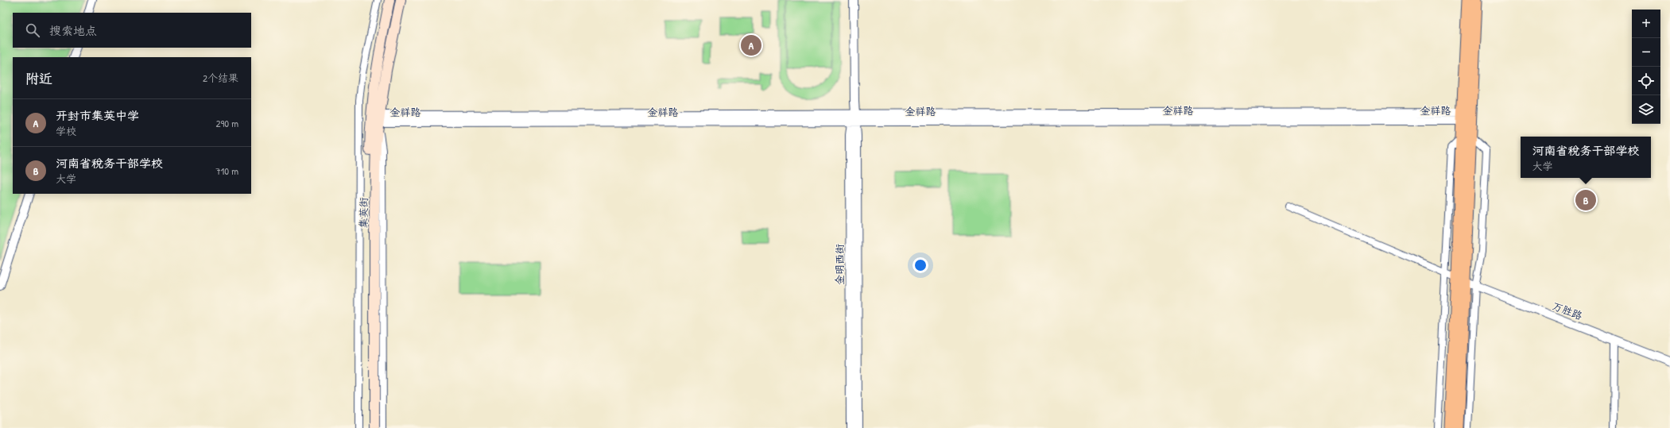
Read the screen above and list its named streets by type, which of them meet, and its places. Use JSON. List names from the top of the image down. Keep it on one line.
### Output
{"streets":{"main road":["集英街"],"street":["金祥路","金明西街","万胜路"]},"crossings":[["金祥路","集英街"],["金祥路","金明西街"]],"page":{"map_buttons":["+","−"],"search":"搜索地点","pins":["A","B"],"heading":["附近","2个结果"],"list":[{"mark":"A","name":"开封市集英中学","note":"学校","value":"290 m"},{"mark":"B","name":"河南省税务干部学校","note":"大学","value":"710 m"}],"popup":["河南省税务干部学校","大学"]}}
